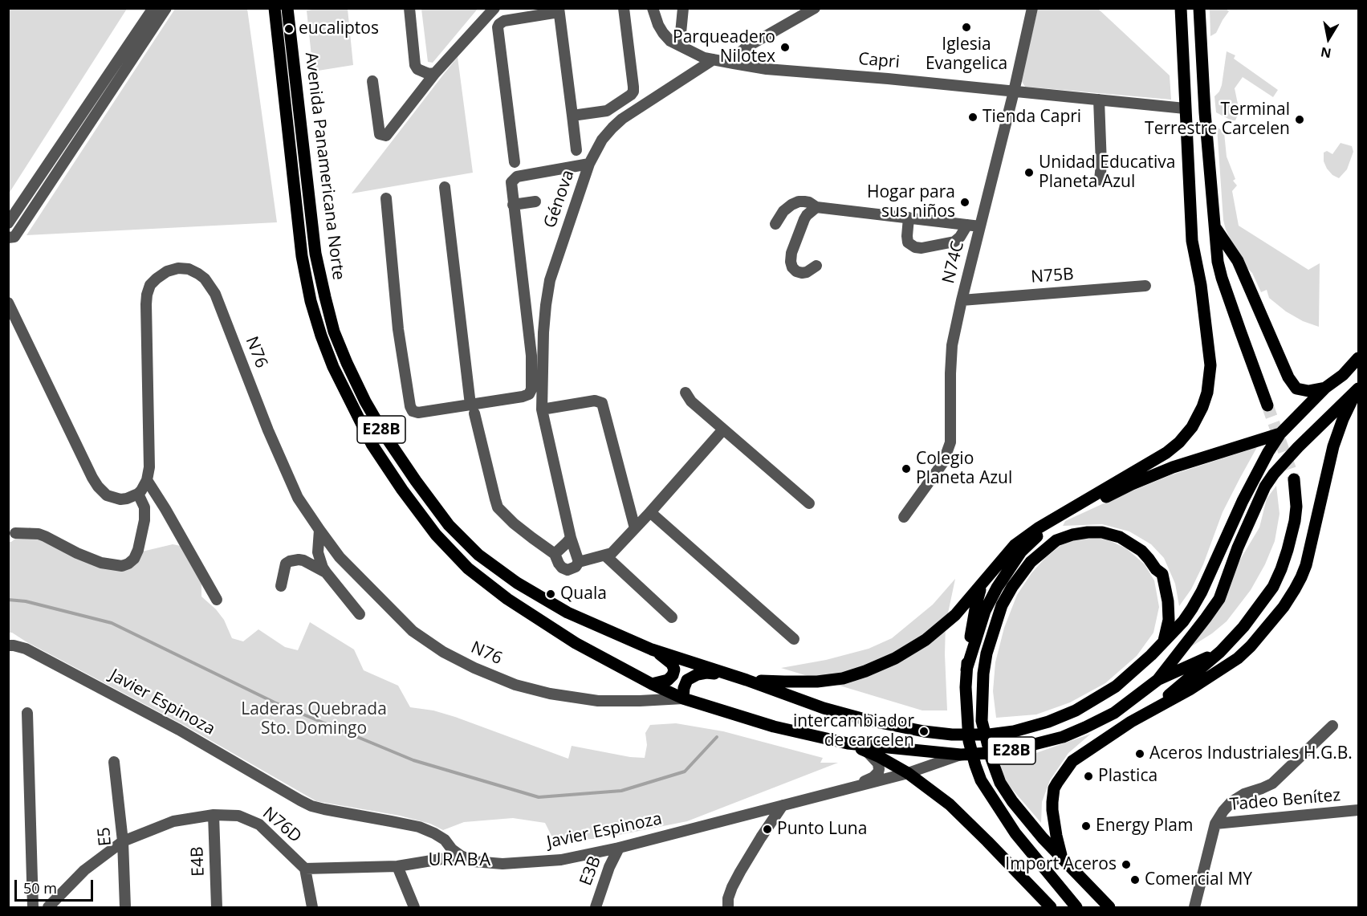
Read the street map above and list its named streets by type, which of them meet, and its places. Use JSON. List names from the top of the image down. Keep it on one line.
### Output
{"streets":{"main road":["Avenida Panamericana Norte","E28B"],"street":["Capri","Génova","N74C","N75B","N76","Javier Espinoza","Tadeo Benítez","N76D","E5","E4B","E3B"]},"crossings":[["Capri","Génova"],["Capri","N74C"],["Avenida Panamericana Norte","N76"],["Avenida Panamericana Norte","E28B"],["N74C","N75B"],["N76","E28B"],["E28B","Javier Espinoza"],["Javier Espinoza","E3B"],["N76D","E5"],["N76D","E4B"]],"districts":["URABA"],"parks":["Laderas Quebrada Sto. Domingo"],"places":["Iglesia Evangelica","eucaliptos","Parqueadero Nilotex","Tienda Capri","Terminal Terrestre Carcelen","Unidad Educativa Planeta Azul","Hogar para sus niños","Colegio Planeta Azul","Quala","intercambiador de carcelen","Aceros Industriales H.G.B.","Plastica","Energy Plam","Punto Luna","Import Aceros","Comercial MY"],"scale_bar":"50 m","north":"bottom"}
